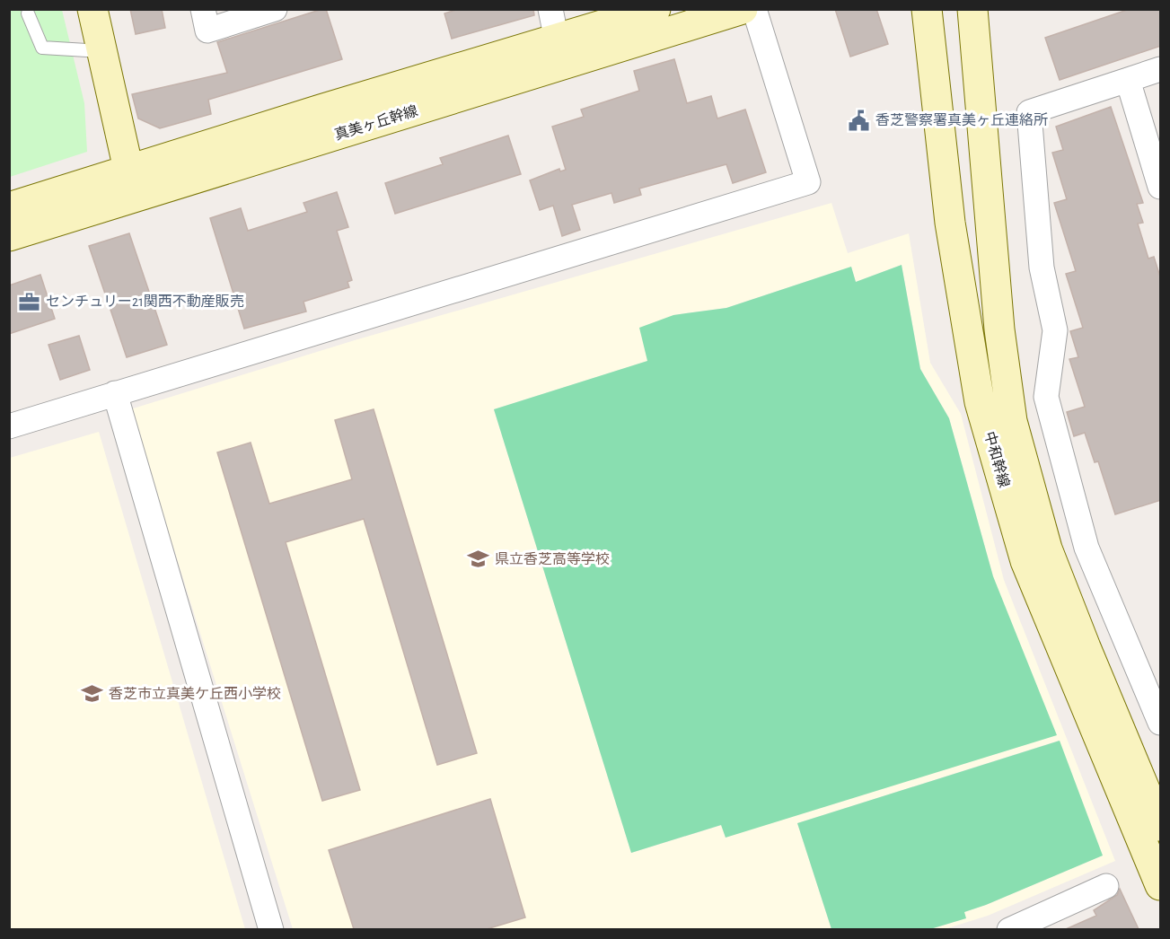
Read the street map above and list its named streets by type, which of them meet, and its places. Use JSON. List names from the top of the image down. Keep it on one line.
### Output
{"streets":{"main road":["真美ヶ丘幹線","中和幹線"]},"places":{"public building":["香芝警察署真美ヶ丘連絡所"],"office":["センチュリー21関西不動産販売"],"school or university":["県立香芝高等学校","香芝市立真美ケ丘西小学校"]}}
